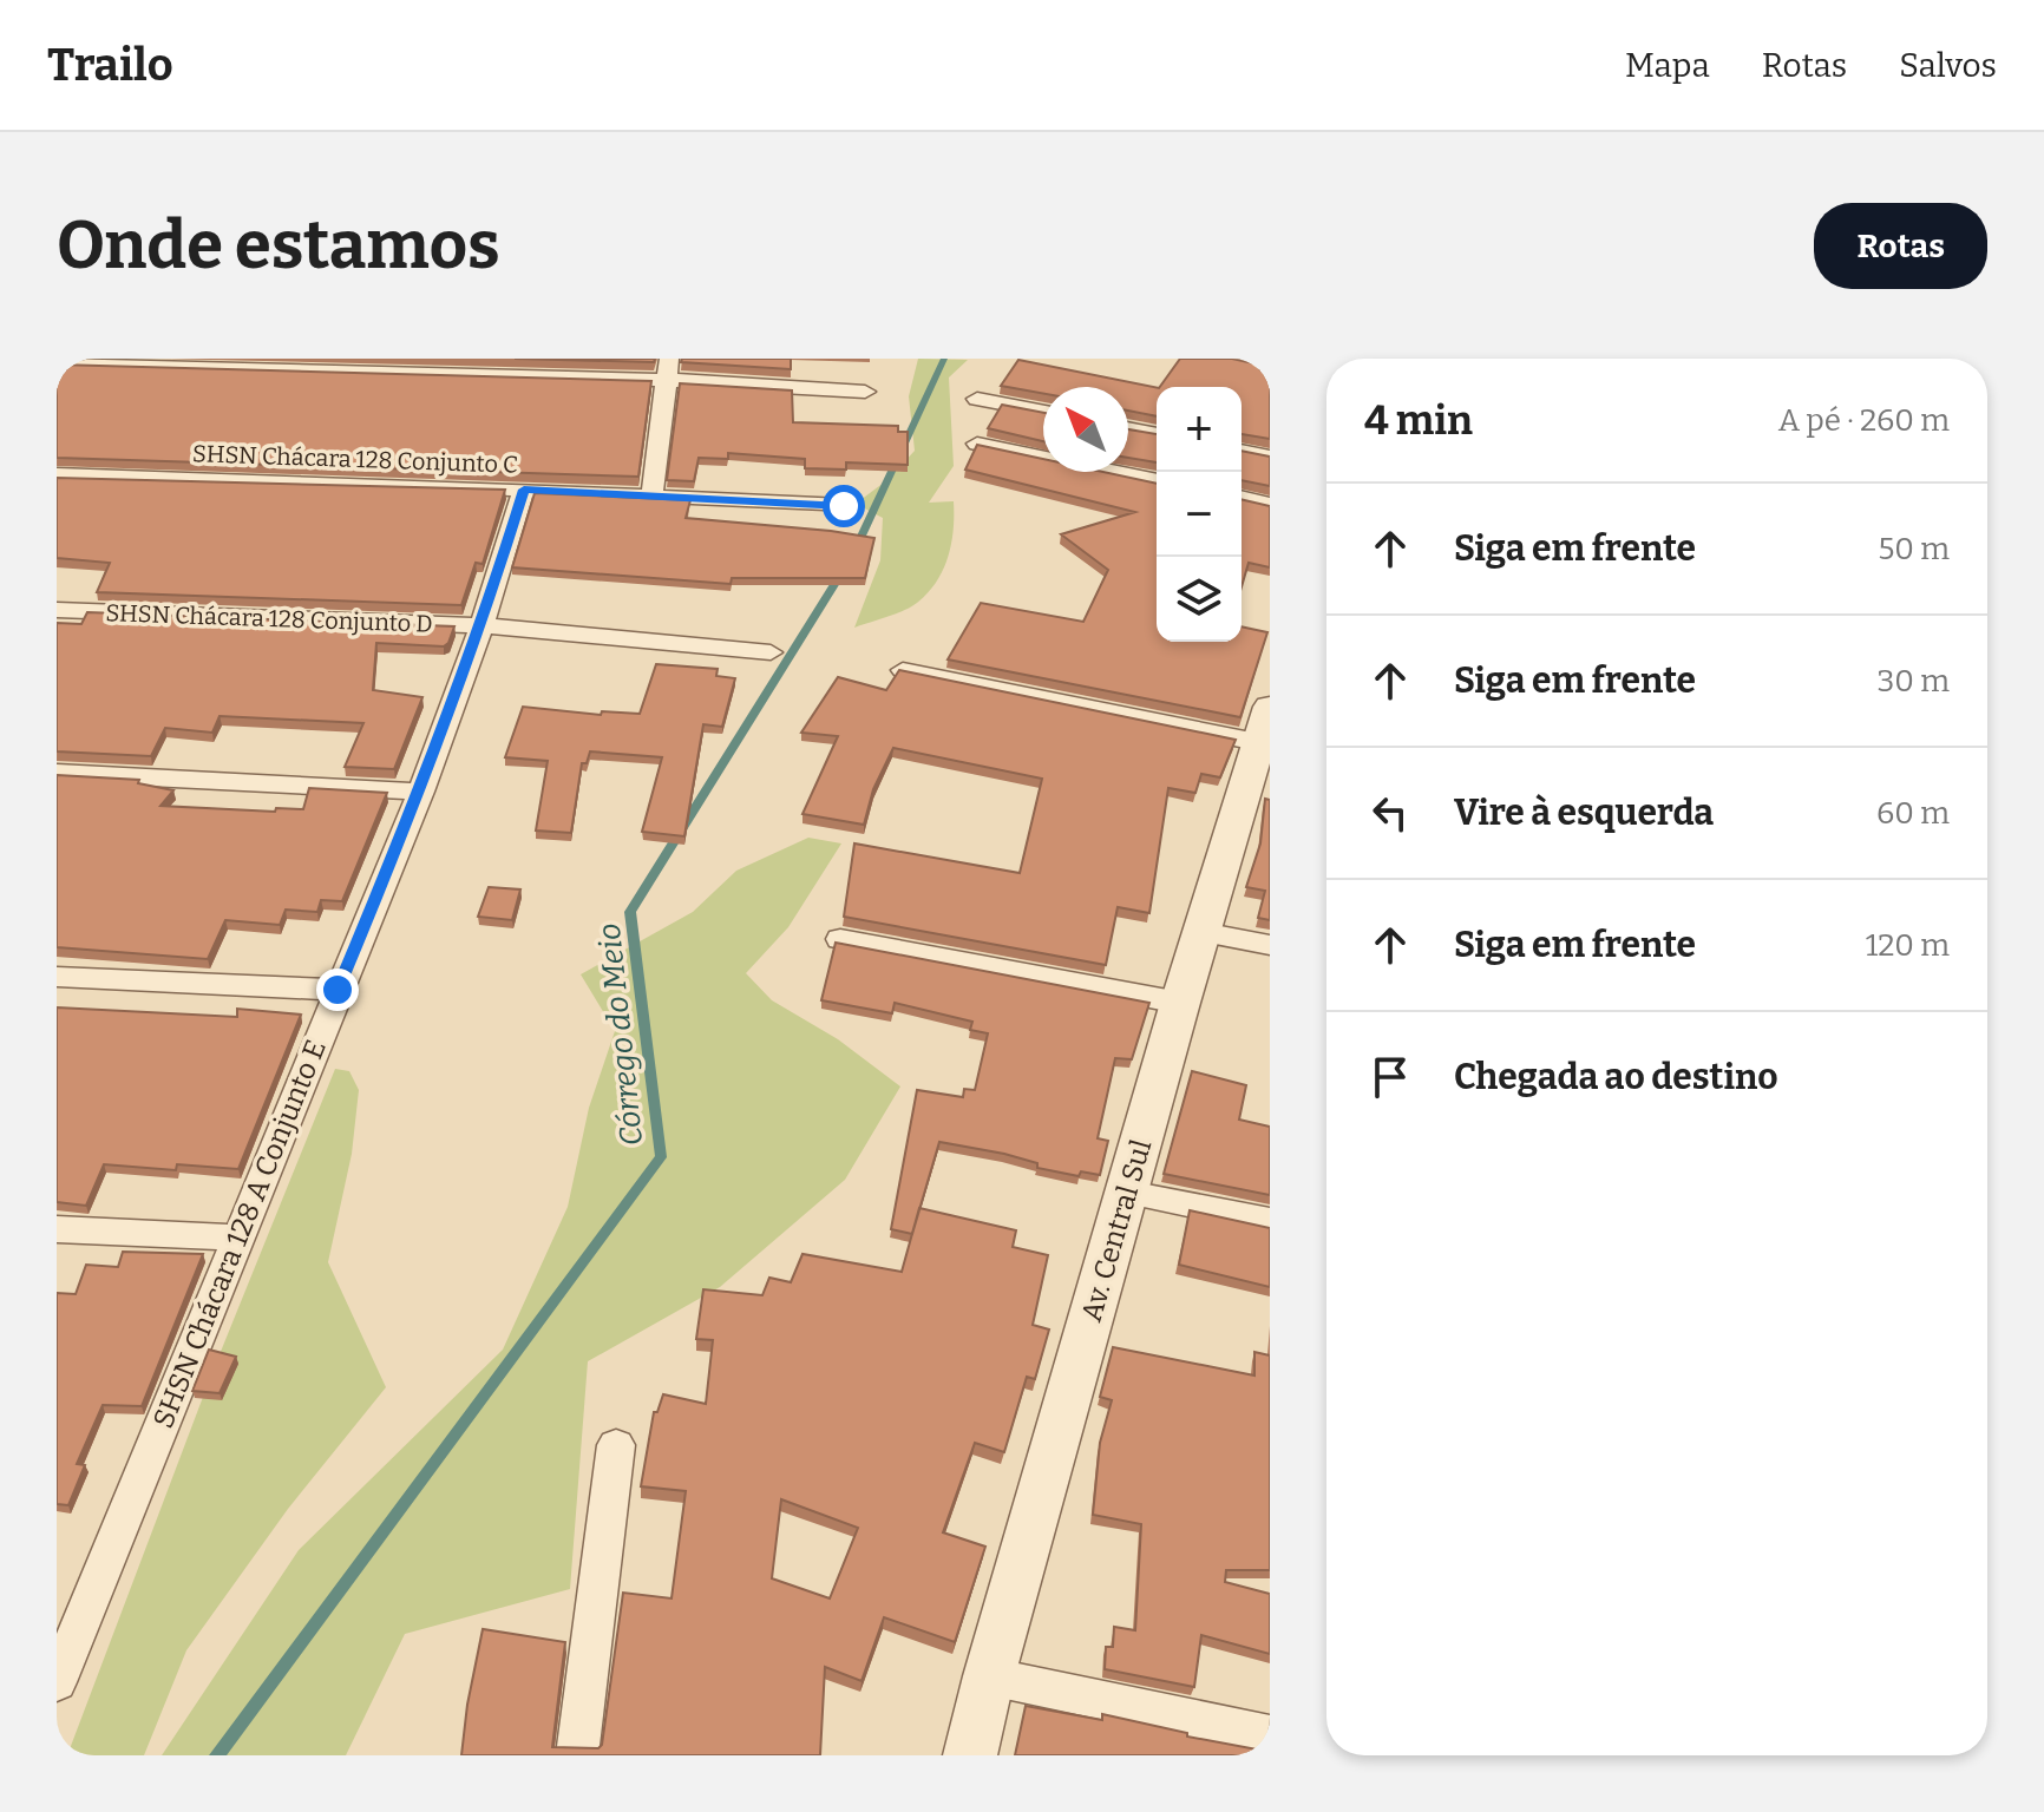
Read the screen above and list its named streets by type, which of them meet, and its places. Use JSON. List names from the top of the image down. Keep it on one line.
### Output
{"streets":{"street":["SHSN Chácara 128 Conjunto C","SHSN Chácara 128 Conjunto D","Av. Central Sul","SHSN Chácara 128 A Conjunto E"]},"crossings":[["SHSN Chácara 128 Conjunto C","SHSN Chácara 128 A Conjunto E"],["SHSN Chácara 128 Conjunto D","SHSN Chácara 128 A Conjunto E"]],"water":["Córrego do Meio"],"north":"top left","page":{"header":"Trailo","nav":["Mapa","Rotas","Salvos"],"buttons":"Rotas","title":"Onde estamos","heading":["4 min","A pé · 260 m"],"map_buttons":["+","−"],"list":[["Siga em frente","50 m"],["Siga em frente","30 m"],["Vire à esquerda","60 m"],["Siga em frente","120 m"],"Chegada ao destino"]}}
